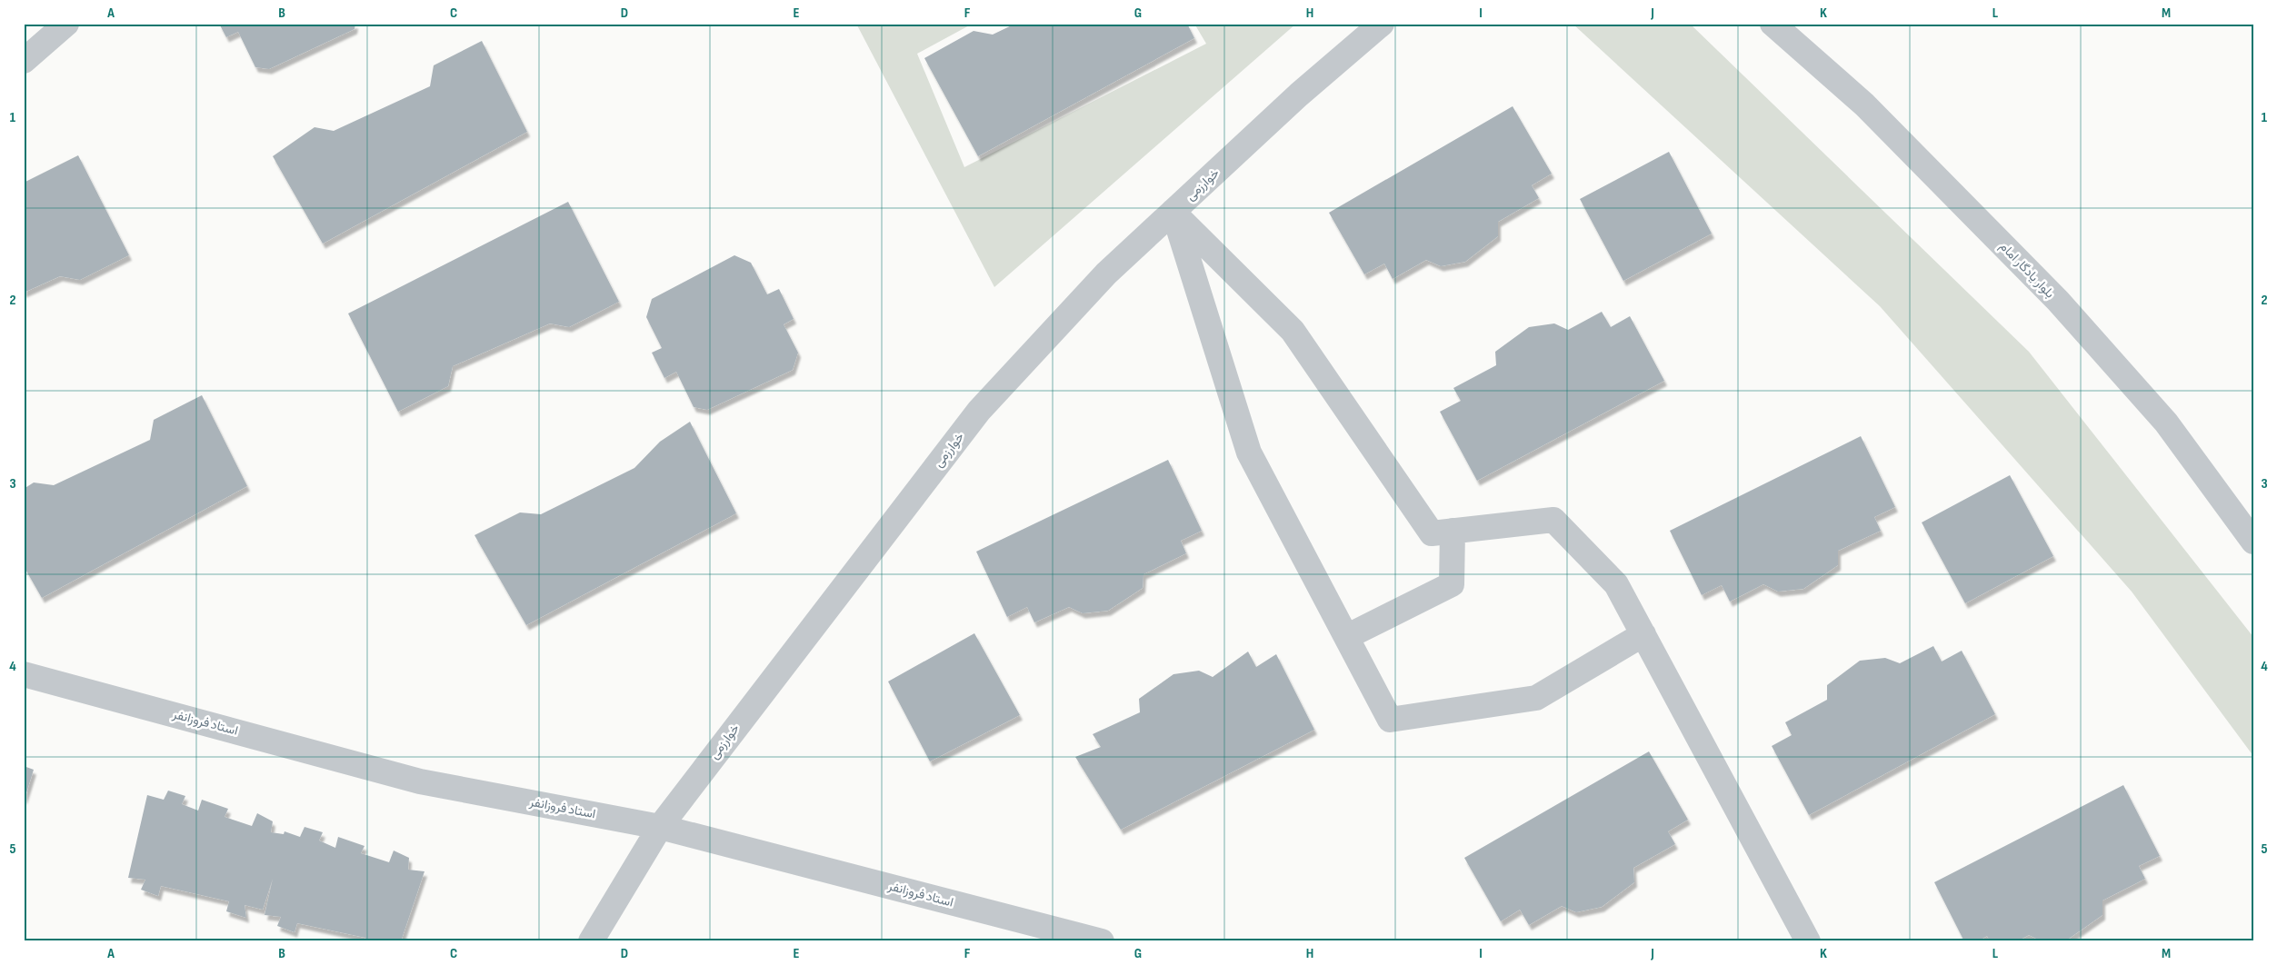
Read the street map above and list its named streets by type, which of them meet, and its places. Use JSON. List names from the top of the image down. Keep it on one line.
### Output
{"streets":{"street":["خوارزمی","بلوار یادگار امام","استاد فروزانفر"]},"crossings":[["خوارزمی","استاد فروزانفر"]],"grid":{"columns":["A","B","C","D","E","F","G","H","I","J","K","L","M"],"rows":["1","2","3","4","5"]}}
